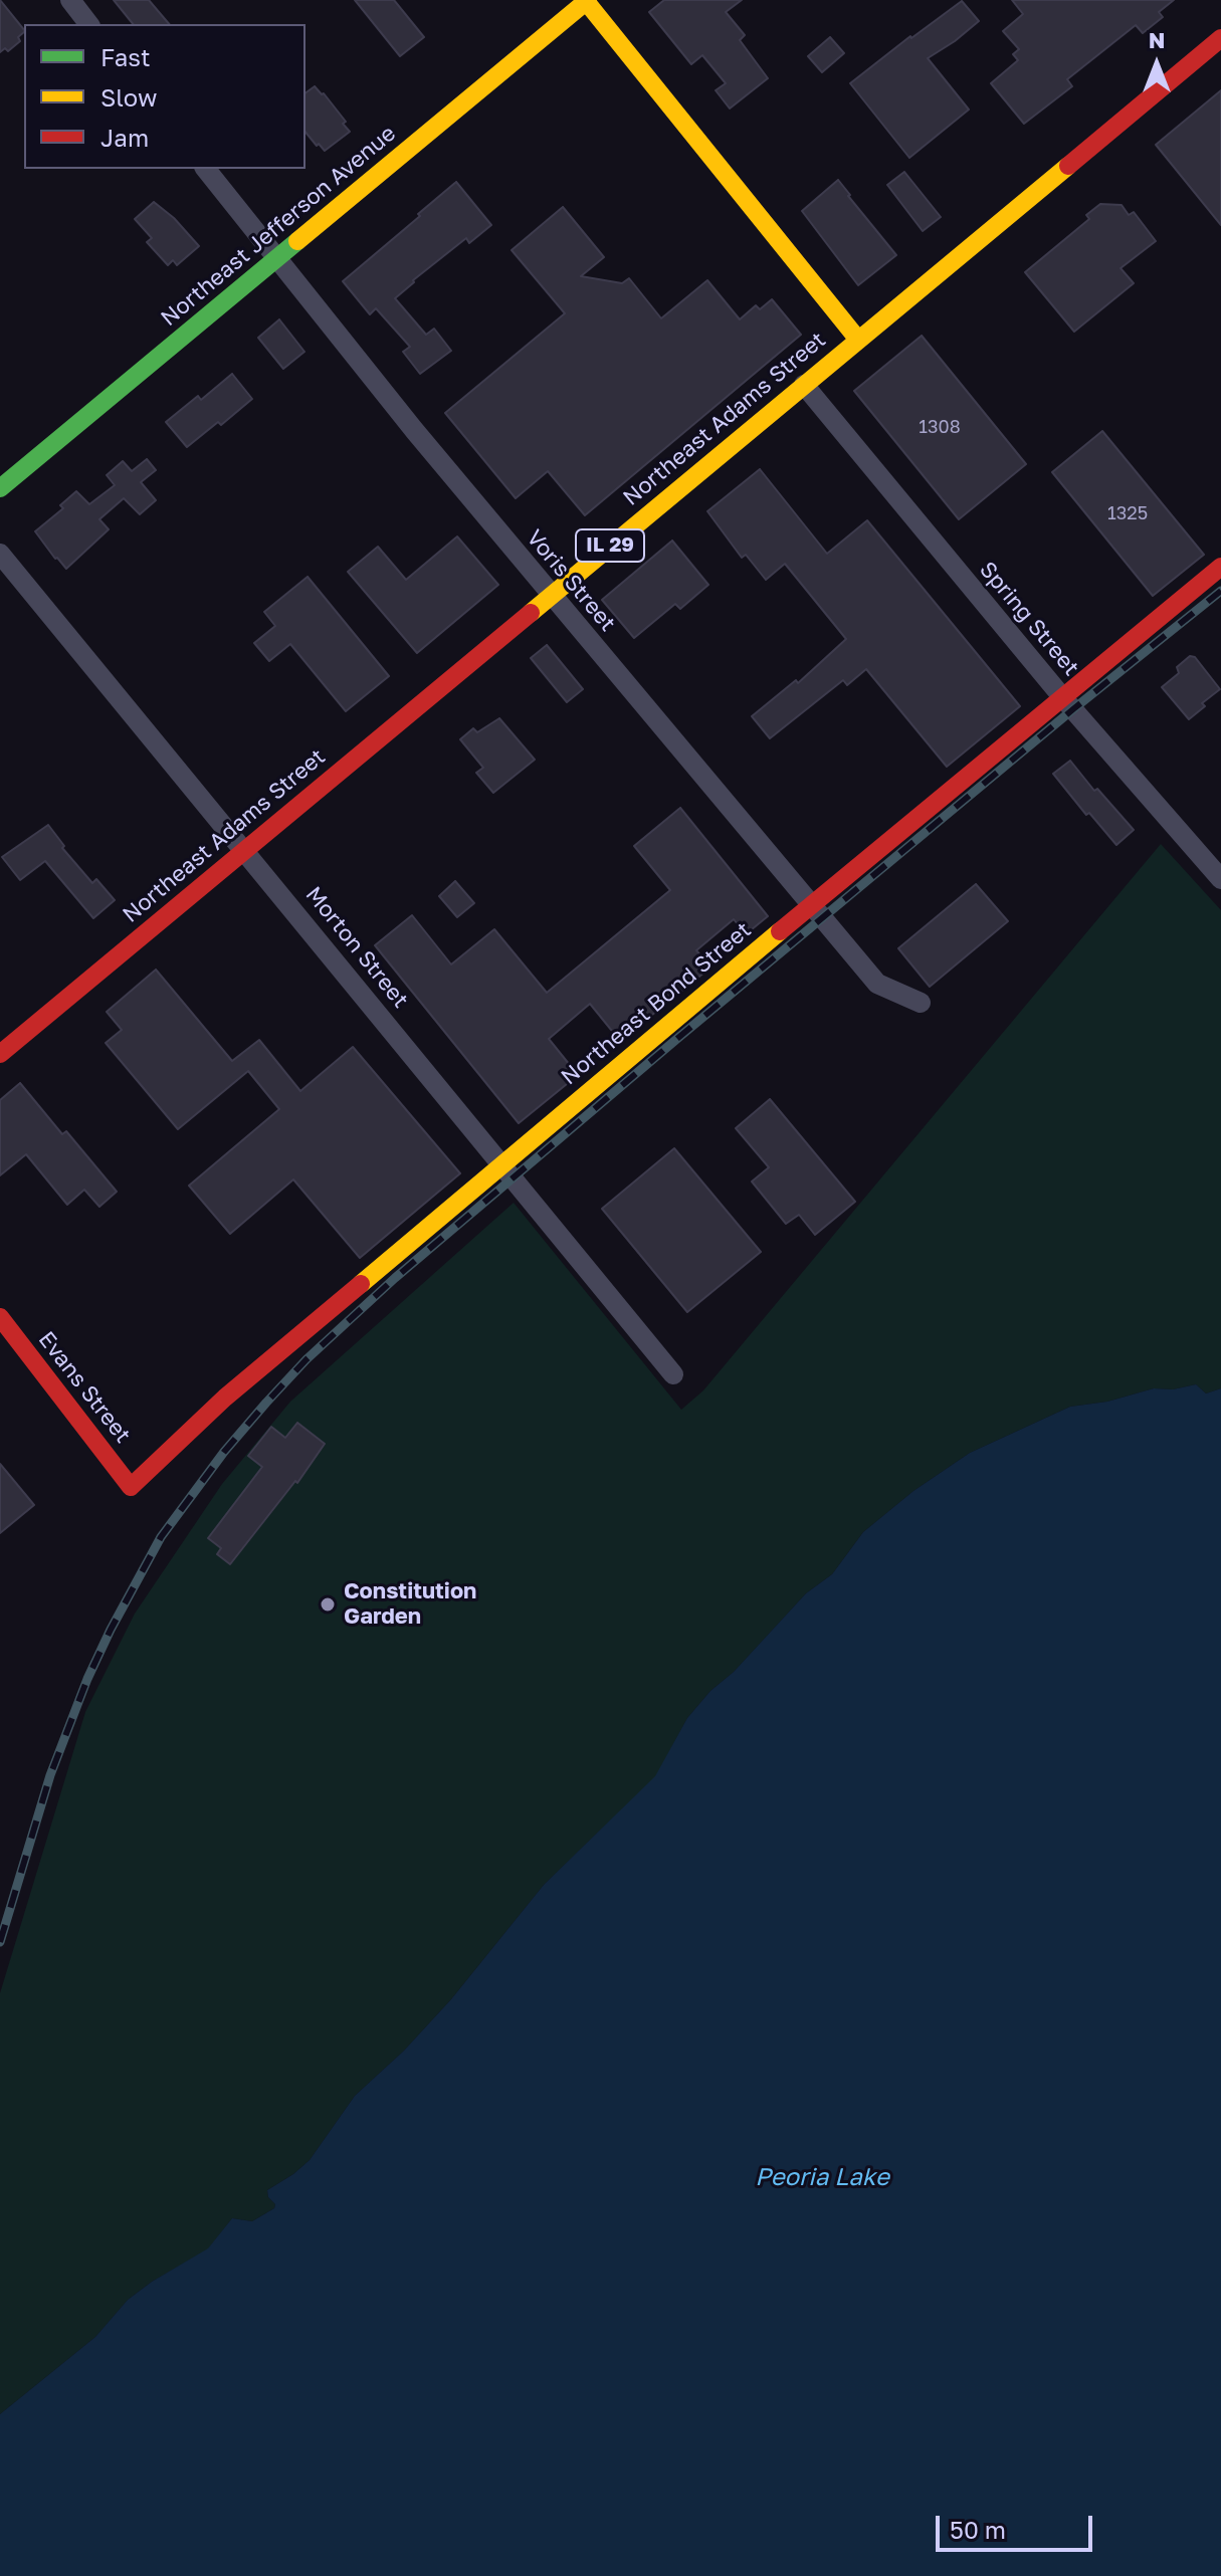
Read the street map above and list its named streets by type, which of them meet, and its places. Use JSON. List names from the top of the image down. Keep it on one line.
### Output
{"streets":{"main road":["Northeast Jefferson Avenue","Northeast Adams Street","IL 29","Northeast Bond Street","Evans Street"],"street":["Voris Street","Spring Street","Morton Street"]},"crossings":[["Northeast Jefferson Avenue","Voris Street"],["Northeast Adams Street","Voris Street"],["Northeast Adams Street","Spring Street"],["Northeast Adams Street","Morton Street"],["Voris Street","Northeast Bond Street"],["Spring Street","Northeast Bond Street"],["Morton Street","Northeast Bond Street"],["Northeast Bond Street","Evans Street"]],"water":["Peoria Lake"],"places":["Constitution Garden"],"house_numbers":["1308","1325"],"legend":["Fast","Slow","Jam"],"scale_bar":"50 m","north":"top"}
